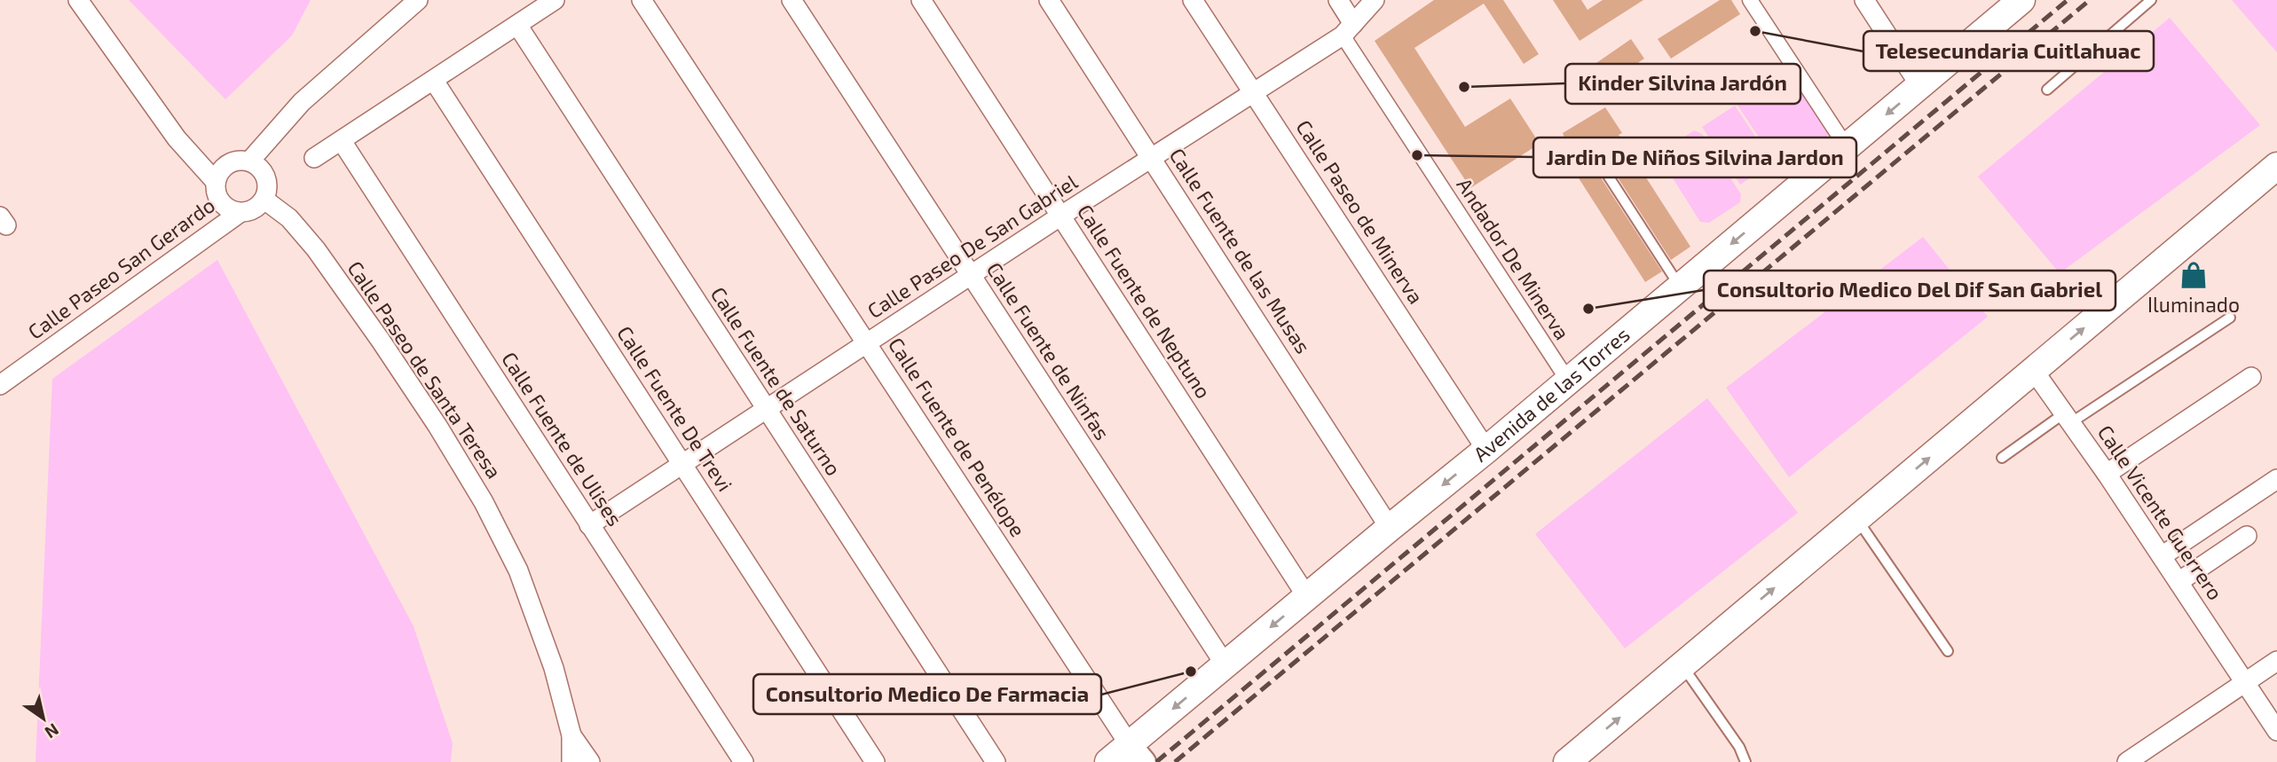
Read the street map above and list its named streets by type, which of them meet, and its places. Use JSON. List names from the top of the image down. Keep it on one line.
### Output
{"streets":{"main road":["Avenida de las Torres"],"street":["Calle Paseo de Minerva","Calle Paseo De San Gabriel","Calle Fuente de las Musas","Andador De Minerva","Calle Paseo San Gerardo","Calle Fuente de Neptuno","Calle Fuente de Ninfas","Calle Paseo de Santa Teresa","Calle Fuente de Saturno","Calle Fuente De Trevi","Calle Fuente de Penélope","Calle Fuente de Ulises","Calle Vicente Guerrero"]},"crossings":[["Calle Paseo de Minerva","Calle Paseo De San Gabriel"],["Calle Paseo de Minerva","Avenida de las Torres"],["Calle Paseo De San Gabriel","Calle Fuente de las Musas"],["Calle Paseo De San Gabriel","Andador De Minerva"],["Calle Paseo De San Gabriel","Calle Fuente de Neptuno"],["Calle Paseo De San Gabriel","Calle Fuente de Ninfas"],["Calle Paseo De San Gabriel","Calle Fuente de Saturno"],["Calle Paseo De San Gabriel","Calle Fuente De Trevi"],["Calle Paseo De San Gabriel","Calle Fuente de Penélope"],["Calle Paseo De San Gabriel","Calle Fuente de Ulises"],["Calle Fuente de las Musas","Avenida de las Torres"],["Andador De Minerva","Avenida de las Torres"],["Calle Paseo San Gerardo","Calle Paseo de Santa Teresa"],["Calle Fuente de Neptuno","Avenida de las Torres"],["Calle Fuente de Ninfas","Avenida de las Torres"],["Avenida de las Torres","Calle Fuente de Penélope"]],"one_way":["Avenida de las Torres"],"places":{"other":["Telesecundaria Cuitlahuac","Kinder Silvina Jardón","Jardin De Niños Silvina Jardon","Consultorio Medico Del Dif San Gabriel","Consultorio Medico De Farmacia"],"shop":["Iluminado"]},"north":"bottom right"}
